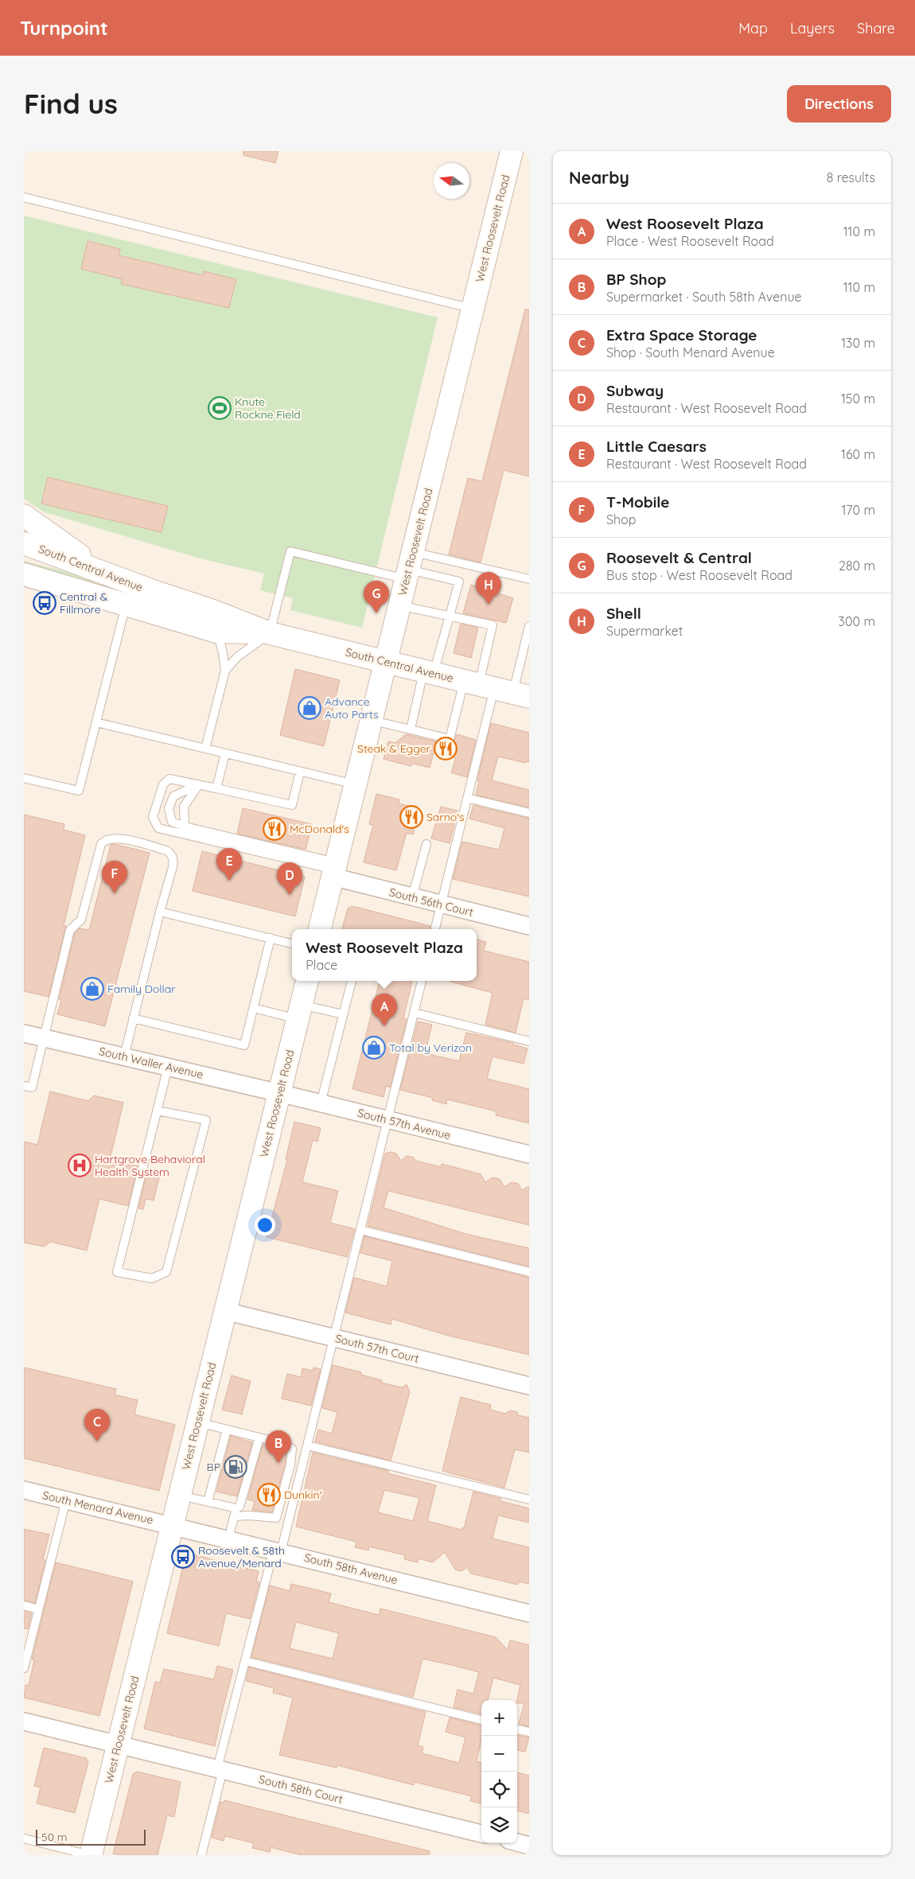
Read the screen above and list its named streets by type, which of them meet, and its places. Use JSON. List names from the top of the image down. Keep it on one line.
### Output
{"streets":{"main road":["West Roosevelt Road","South Central Avenue"],"street":["South 56th Court","South Waller Avenue","South 57th Avenue","South 57th Court","South Menard Avenue","South 58th Avenue","South 58th Court"]},"crossings":[["West Roosevelt Road","South Central Avenue"],["West Roosevelt Road","South 56th Court"],["West Roosevelt Road","South Waller Avenue"],["West Roosevelt Road","South 57th Avenue"],["West Roosevelt Road","South 57th Court"],["West Roosevelt Road","South Menard Avenue"],["West Roosevelt Road","South 58th Avenue"],["West Roosevelt Road","South 58th Court"],["South Waller Avenue","South 57th Avenue"],["South Menard Avenue","South 58th Avenue"]],"places":{"sports":["Knute Rockne Field"],"bus stop":["Central & Fillmore","Roosevelt & 58th Avenue/Menard"],"shop":["Advance Auto Parts","Family Dollar","Total by Verizon"],"restaurant":["Steak & Egger","Sarno's","McDonald's","Dunkin'"],"hospital":["Hartgrove Behavioral Health System"],"fuel station":["BP"]},"scale_bar":"50 m","north":"left","page":{"header":"Turnpoint","nav":["Map","Layers","Share"],"buttons":"Directions","title":"Find us","heading":["Nearby","8 results"],"list":[{"mark":"A","name":"West Roosevelt Plaza","note":"Place · West Roosevelt Road","value":"110 m"},{"mark":"B","name":"BP Shop","note":"Supermarket · South 58th Avenue","value":"110 m"},{"mark":"C","name":"Extra Space Storage","note":"Shop · South Menard Avenue","value":"130 m"},{"mark":"D","name":"Subway","note":"Restaurant · West Roosevelt Road","value":"150 m"},{"mark":"E","name":"Little Caesars","note":"Restaurant · West Roosevelt Road","value":"160 m"},{"mark":"F","name":"T-Mobile","note":"Shop","value":"170 m"},{"mark":"G","name":"Roosevelt & Central","note":"Bus stop · West Roosevelt Road","value":"280 m"},{"mark":"H","name":"Shell","note":"Supermarket","value":"300 m"}],"pins":["H","G","E","F","D","A","C","B"],"popup":["West Roosevelt Plaza","Place"],"map_buttons":["+","−"],"scale":"50 m"}}
